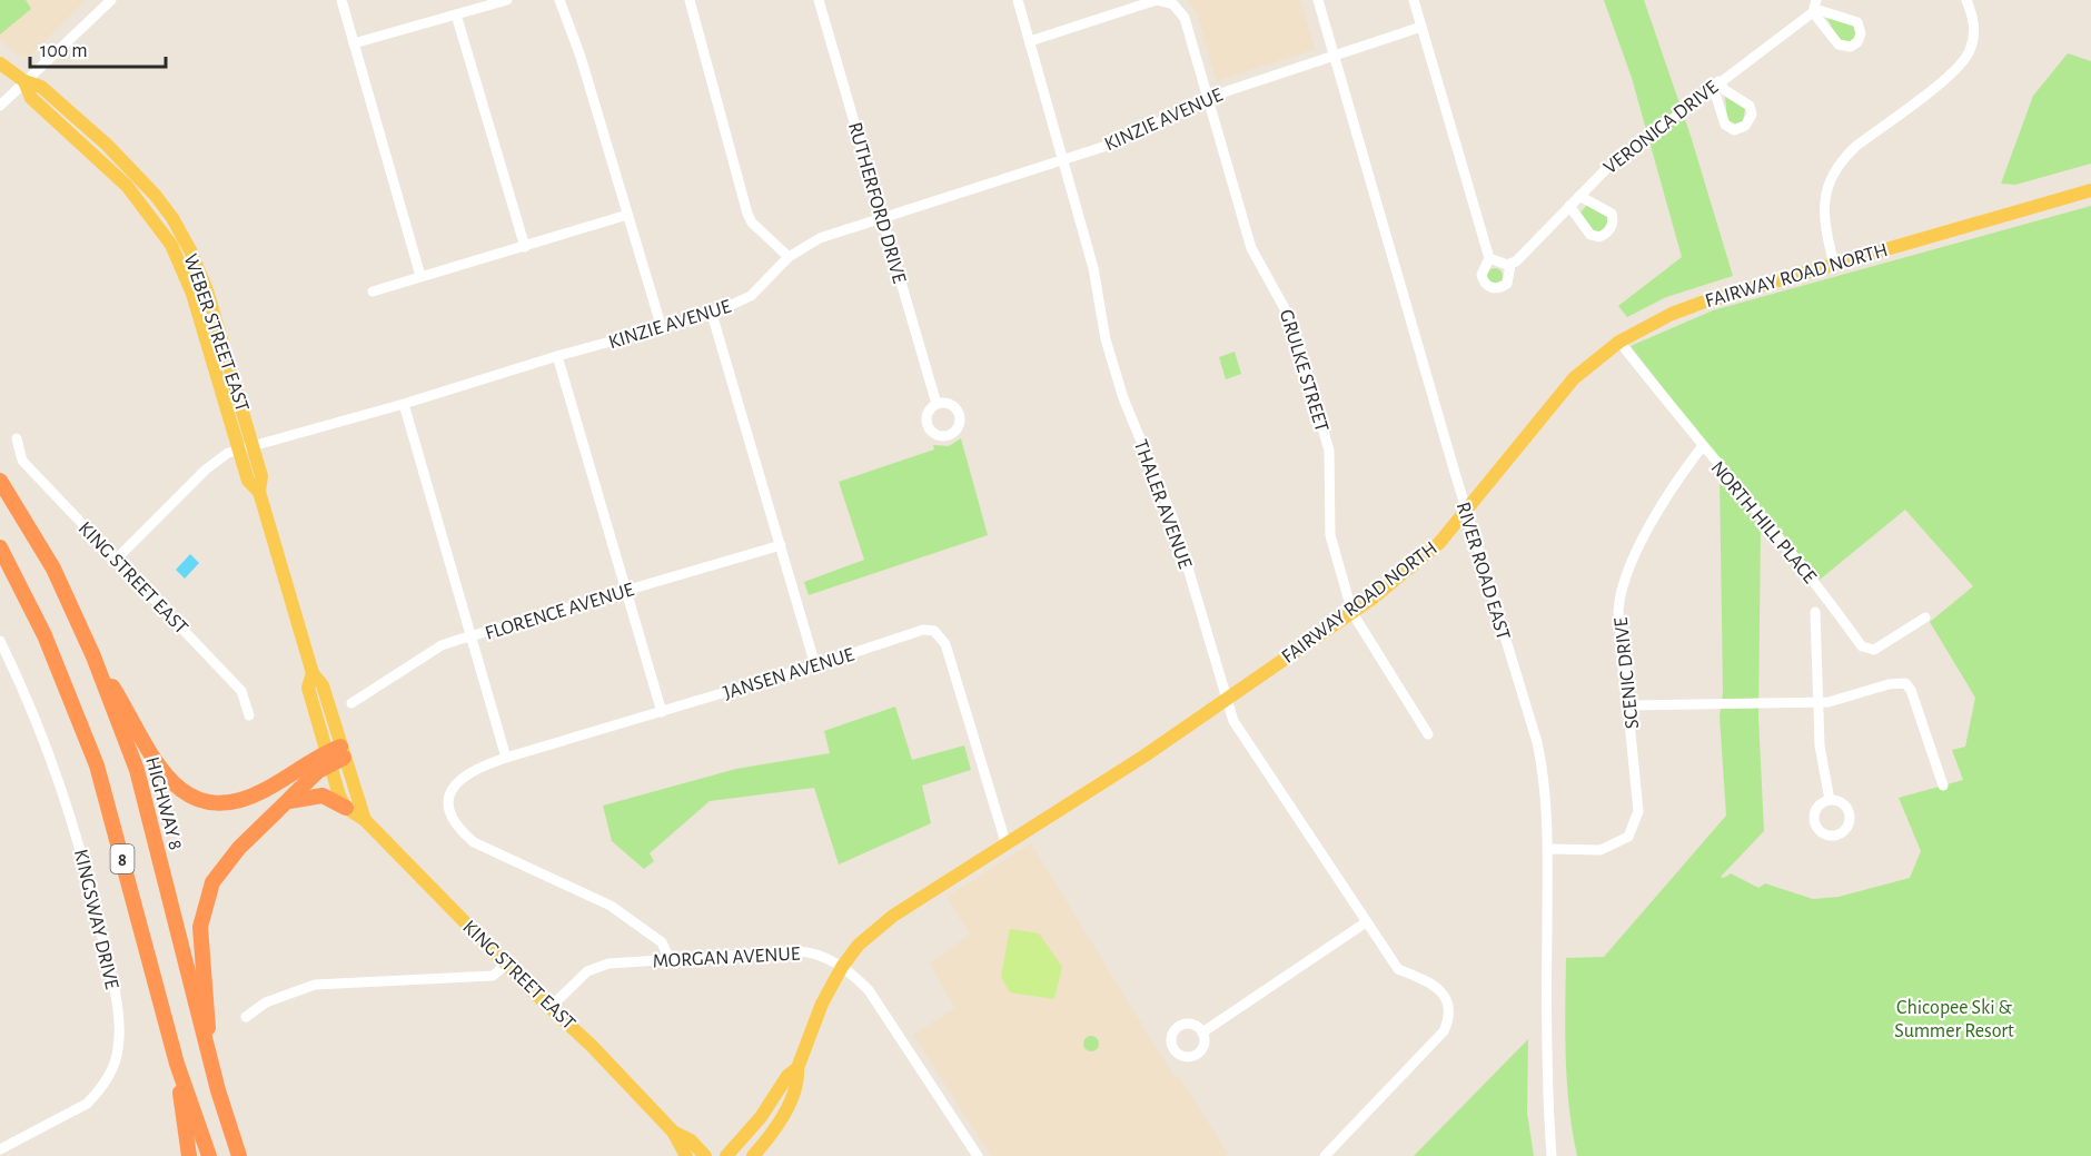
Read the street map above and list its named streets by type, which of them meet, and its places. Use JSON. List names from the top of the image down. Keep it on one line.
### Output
{"streets":{"highway":["HIGHWAY 8","8"],"main road":["FAIRWAY ROAD NORTH","WEBER STREET EAST","KING STREET EAST"],"street":["KINZIE AVENUE","VERONICA DRIVE","RUTHERFORD DRIVE","GRULKE STREET","THALER AVENUE","NORTH HILL PLACE","RIVER ROAD EAST","FLORENCE AVENUE","JANSEN AVENUE","SCENIC DRIVE","KINGSWAY DRIVE","MORGAN AVENUE"]},"crossings":[["KINZIE AVENUE","VERONICA DRIVE"],["KINZIE AVENUE","RUTHERFORD DRIVE"],["KINZIE AVENUE","WEBER STREET EAST"],["KINZIE AVENUE","GRULKE STREET"],["KINZIE AVENUE","THALER AVENUE"],["KINZIE AVENUE","RIVER ROAD EAST"],["KINZIE AVENUE","KING STREET EAST"],["FAIRWAY ROAD NORTH","GRULKE STREET"],["FAIRWAY ROAD NORTH","THALER AVENUE"],["FAIRWAY ROAD NORTH","NORTH HILL PLACE"],["FAIRWAY ROAD NORTH","RIVER ROAD EAST"],["FAIRWAY ROAD NORTH","JANSEN AVENUE"],["FAIRWAY ROAD NORTH","MORGAN AVENUE"],["WEBER STREET EAST","KING STREET EAST"],["GRULKE STREET","THALER AVENUE"],["NORTH HILL PLACE","SCENIC DRIVE"],["RIVER ROAD EAST","SCENIC DRIVE"],["KING STREET EAST","MORGAN AVENUE"],["JANSEN AVENUE","MORGAN AVENUE"]],"parks":["Chicopee Ski & Summer Resort"],"scale_bar":"100 m"}
